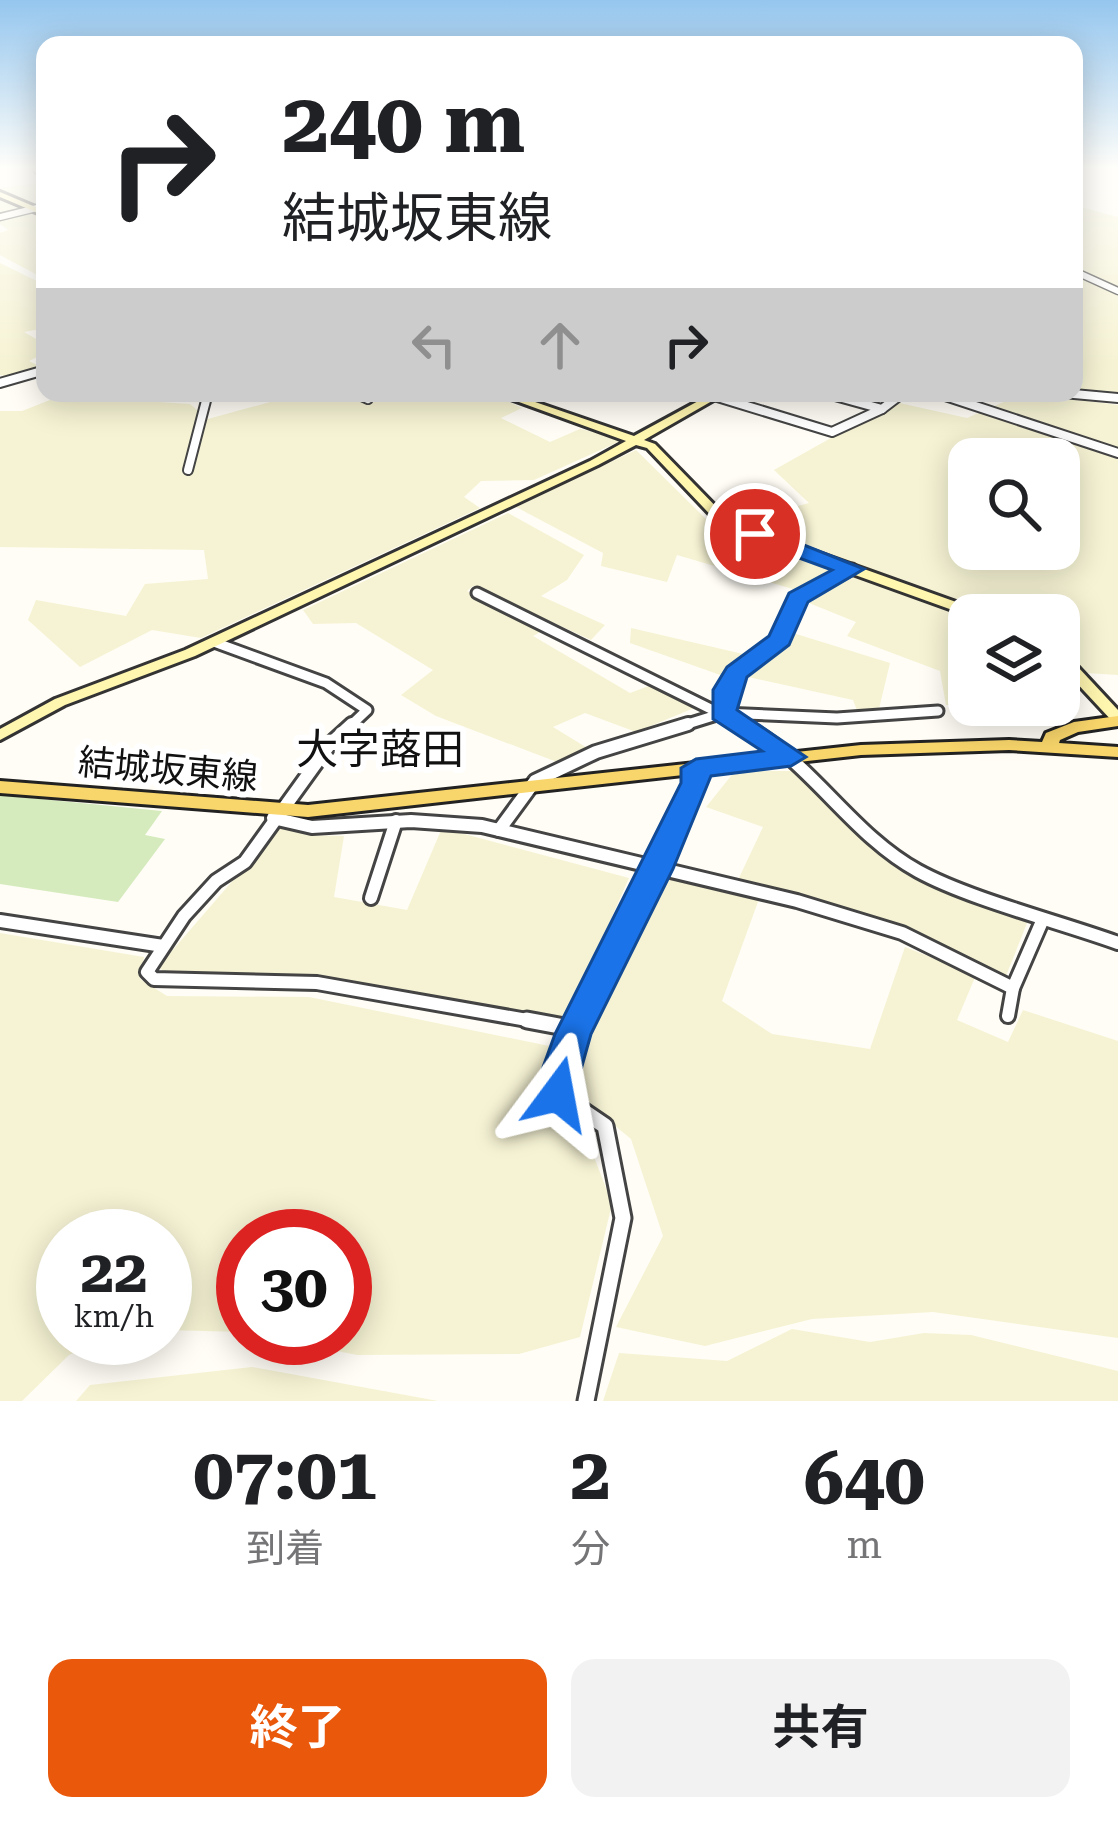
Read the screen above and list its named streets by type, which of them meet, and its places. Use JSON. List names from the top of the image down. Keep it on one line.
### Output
{"streets":{"main road":["結城坂東線"]},"districts":["大字蕗田"],"page":{"turn":["240 m","結城坂東線"],"speed":"22 km/h","limit":"30","eta":["07:01","到着","2","分","640","m"],"buttons":["終了","共有"]}}
